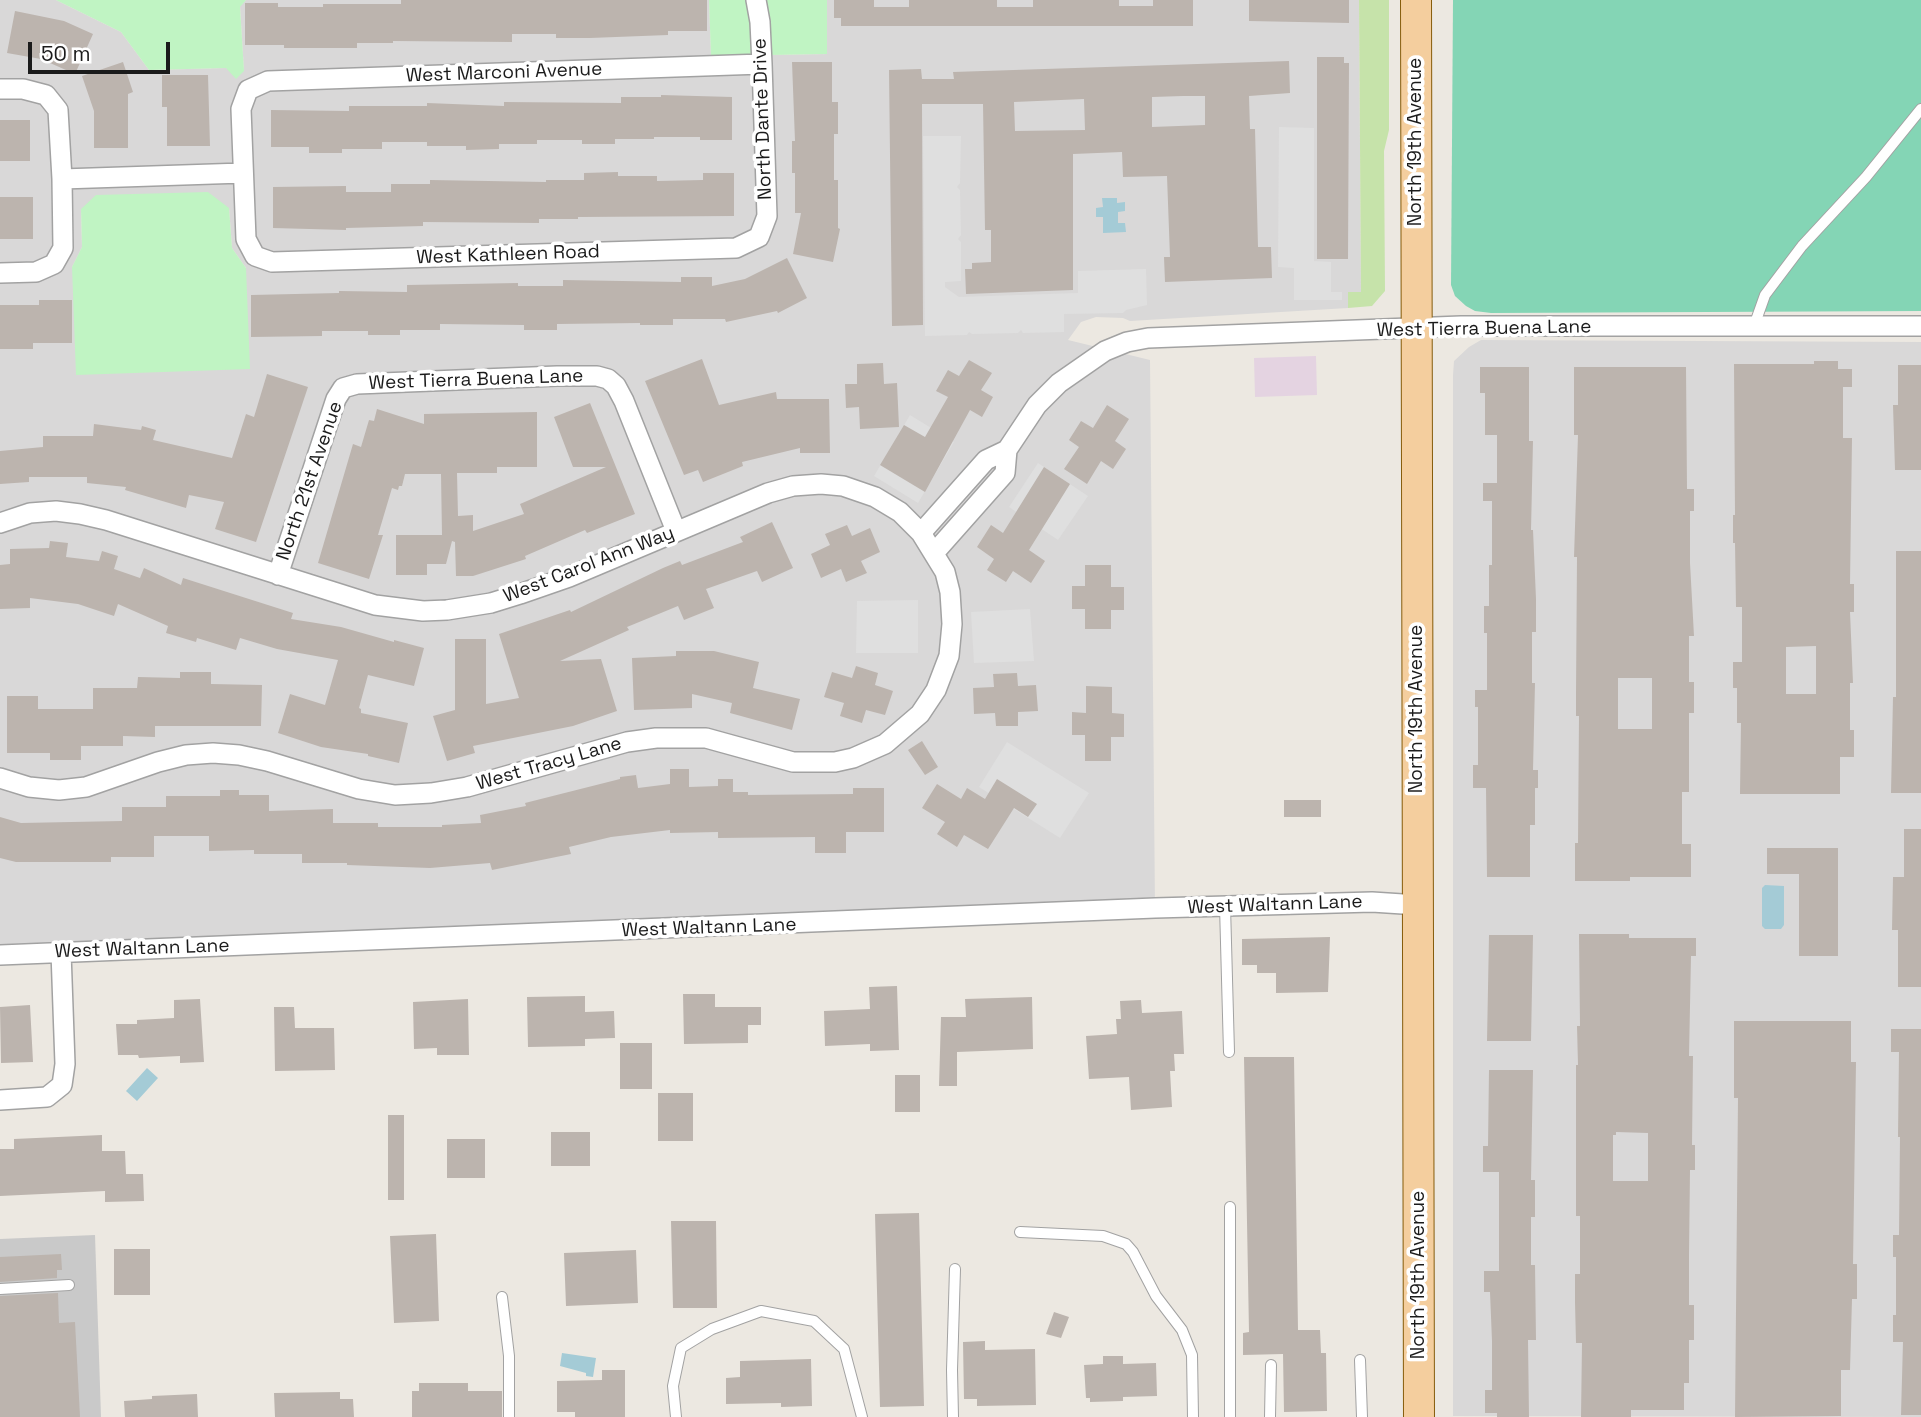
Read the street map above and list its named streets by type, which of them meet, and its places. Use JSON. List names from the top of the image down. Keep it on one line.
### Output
{"streets":{"main road":["North 19th Avenue"],"street":["West Marconi Avenue","North Dante Drive","West Kathleen Road","West Tierra Buena Lane","North 21st Avenue","West Carol Ann Way","West Tracy Lane","West Waltann Lane"]},"crossings":[["West Marconi Avenue","North Dante Drive"],["West Marconi Avenue","West Kathleen Road"],["North Dante Drive","West Kathleen Road"],["North 19th Avenue","West Tierra Buena Lane"],["North 19th Avenue","West Waltann Lane"],["West Tierra Buena Lane","North 21st Avenue"],["West Tierra Buena Lane","West Carol Ann Way"],["North 21st Avenue","West Carol Ann Way"],["West Carol Ann Way","West Tracy Lane"]],"scale_bar":"50 m"}
